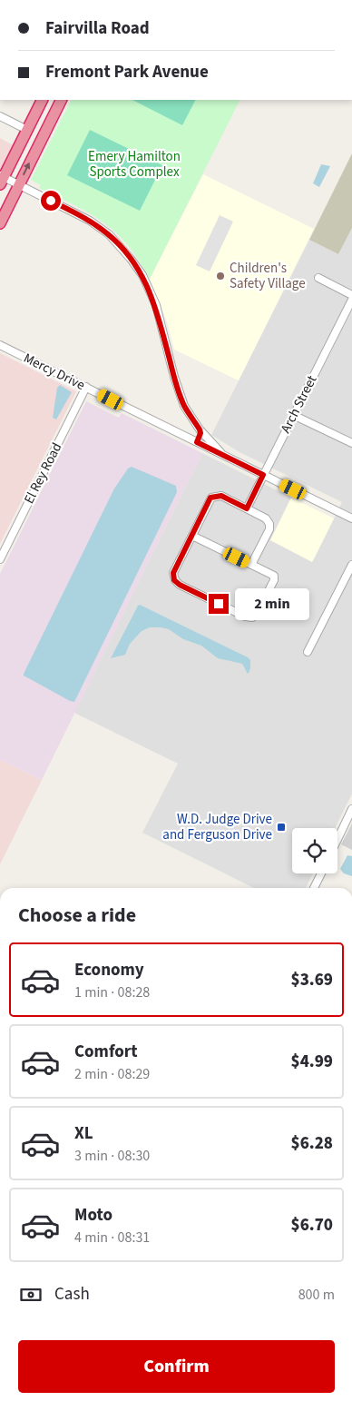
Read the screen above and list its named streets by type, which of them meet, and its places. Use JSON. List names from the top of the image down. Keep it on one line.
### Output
{"streets":{"street":["Mercy Drive","Arch Street","El Rey Road"]},"crossings":[["Mercy Drive","Arch Street"],["Mercy Drive","El Rey Road"]],"parks":["Emery Hamilton Sports Complex"],"places":{"other":["Children's Safety Village"],"transit":["W.D. Judge Drive and Ferguson Drive"]},"page":{"banner":["Fairvilla Road","Fremont Park Avenue"],"bubble":"2 min","heading":"Choose a ride","list":[{"name":"Economy","note":"1 min · 08:28","value":"$3.69"},{"name":"Comfort","note":"2 min · 08:29","value":"$4.99"},{"name":"XL","note":"3 min · 08:30","value":"$6.28"},{"name":"Moto","note":"4 min · 08:31","value":"$6.70"}],"pay":["Cash","800 m"],"buttons":"Confirm"}}
